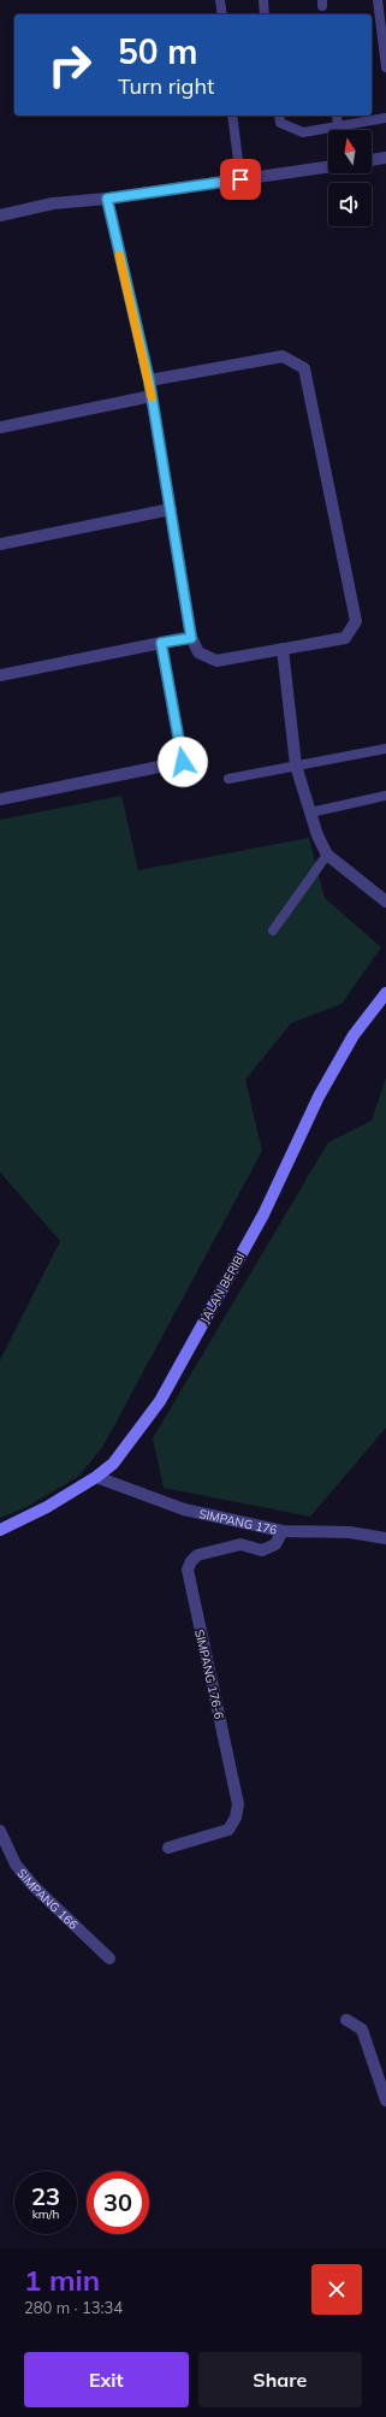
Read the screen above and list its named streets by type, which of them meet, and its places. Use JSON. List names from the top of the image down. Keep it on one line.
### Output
{"streets":{"main road":["JALAN BERIBI"],"street":["SIMPANG 176","SIMPANG 176-6","SIMPANG 166"]},"crossings":[["JALAN BERIBI","SIMPANG 176"],["SIMPANG 176","SIMPANG 176-6"]],"north":"top","page":{"turn":["50 m","Turn right"],"speed":"23 km/h","limit":"30","heading":["1 min","280 m · 13:34"],"buttons":["Exit","Share"]}}
